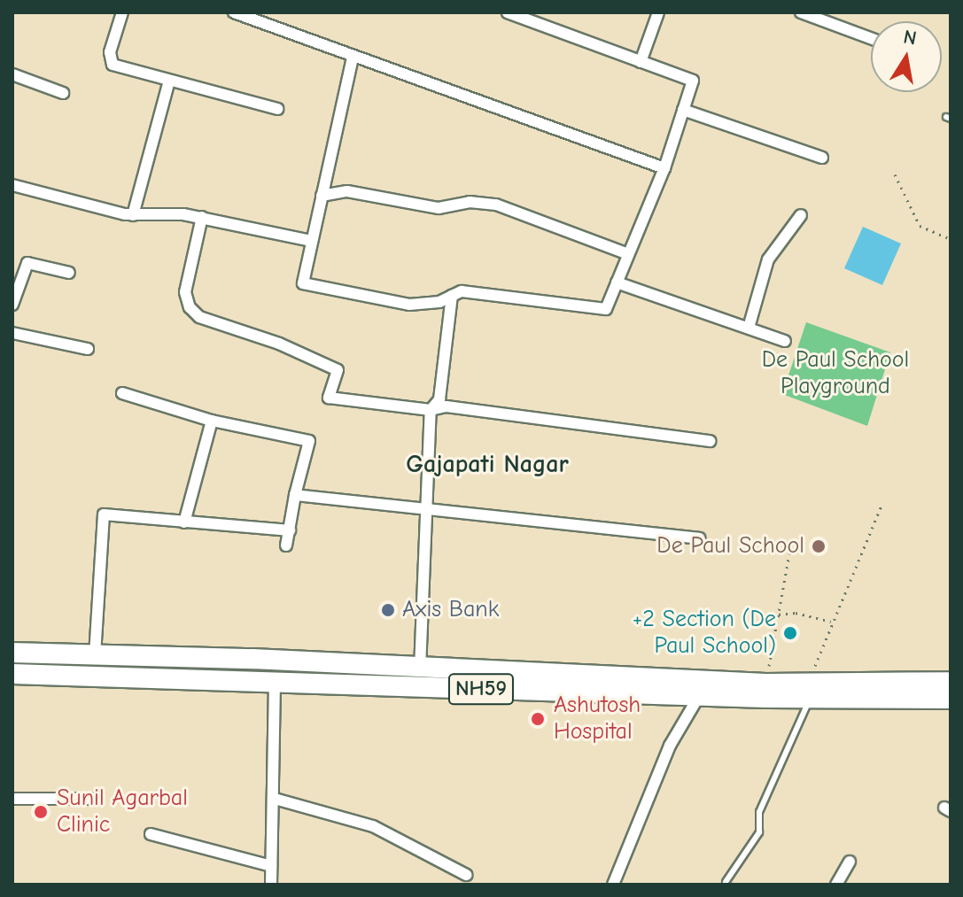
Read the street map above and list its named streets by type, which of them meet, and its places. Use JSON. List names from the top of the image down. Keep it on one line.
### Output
{"streets":{"highway":["NH59"]},"districts":["Gajapati Nagar"],"parks":["De Paul School Playground"],"places":["De Paul School","Axis Bank","+2 Section (De Paul School)","Ashutosh Hospital","Sunil Agarbal Clinic"],"north":"top"}
